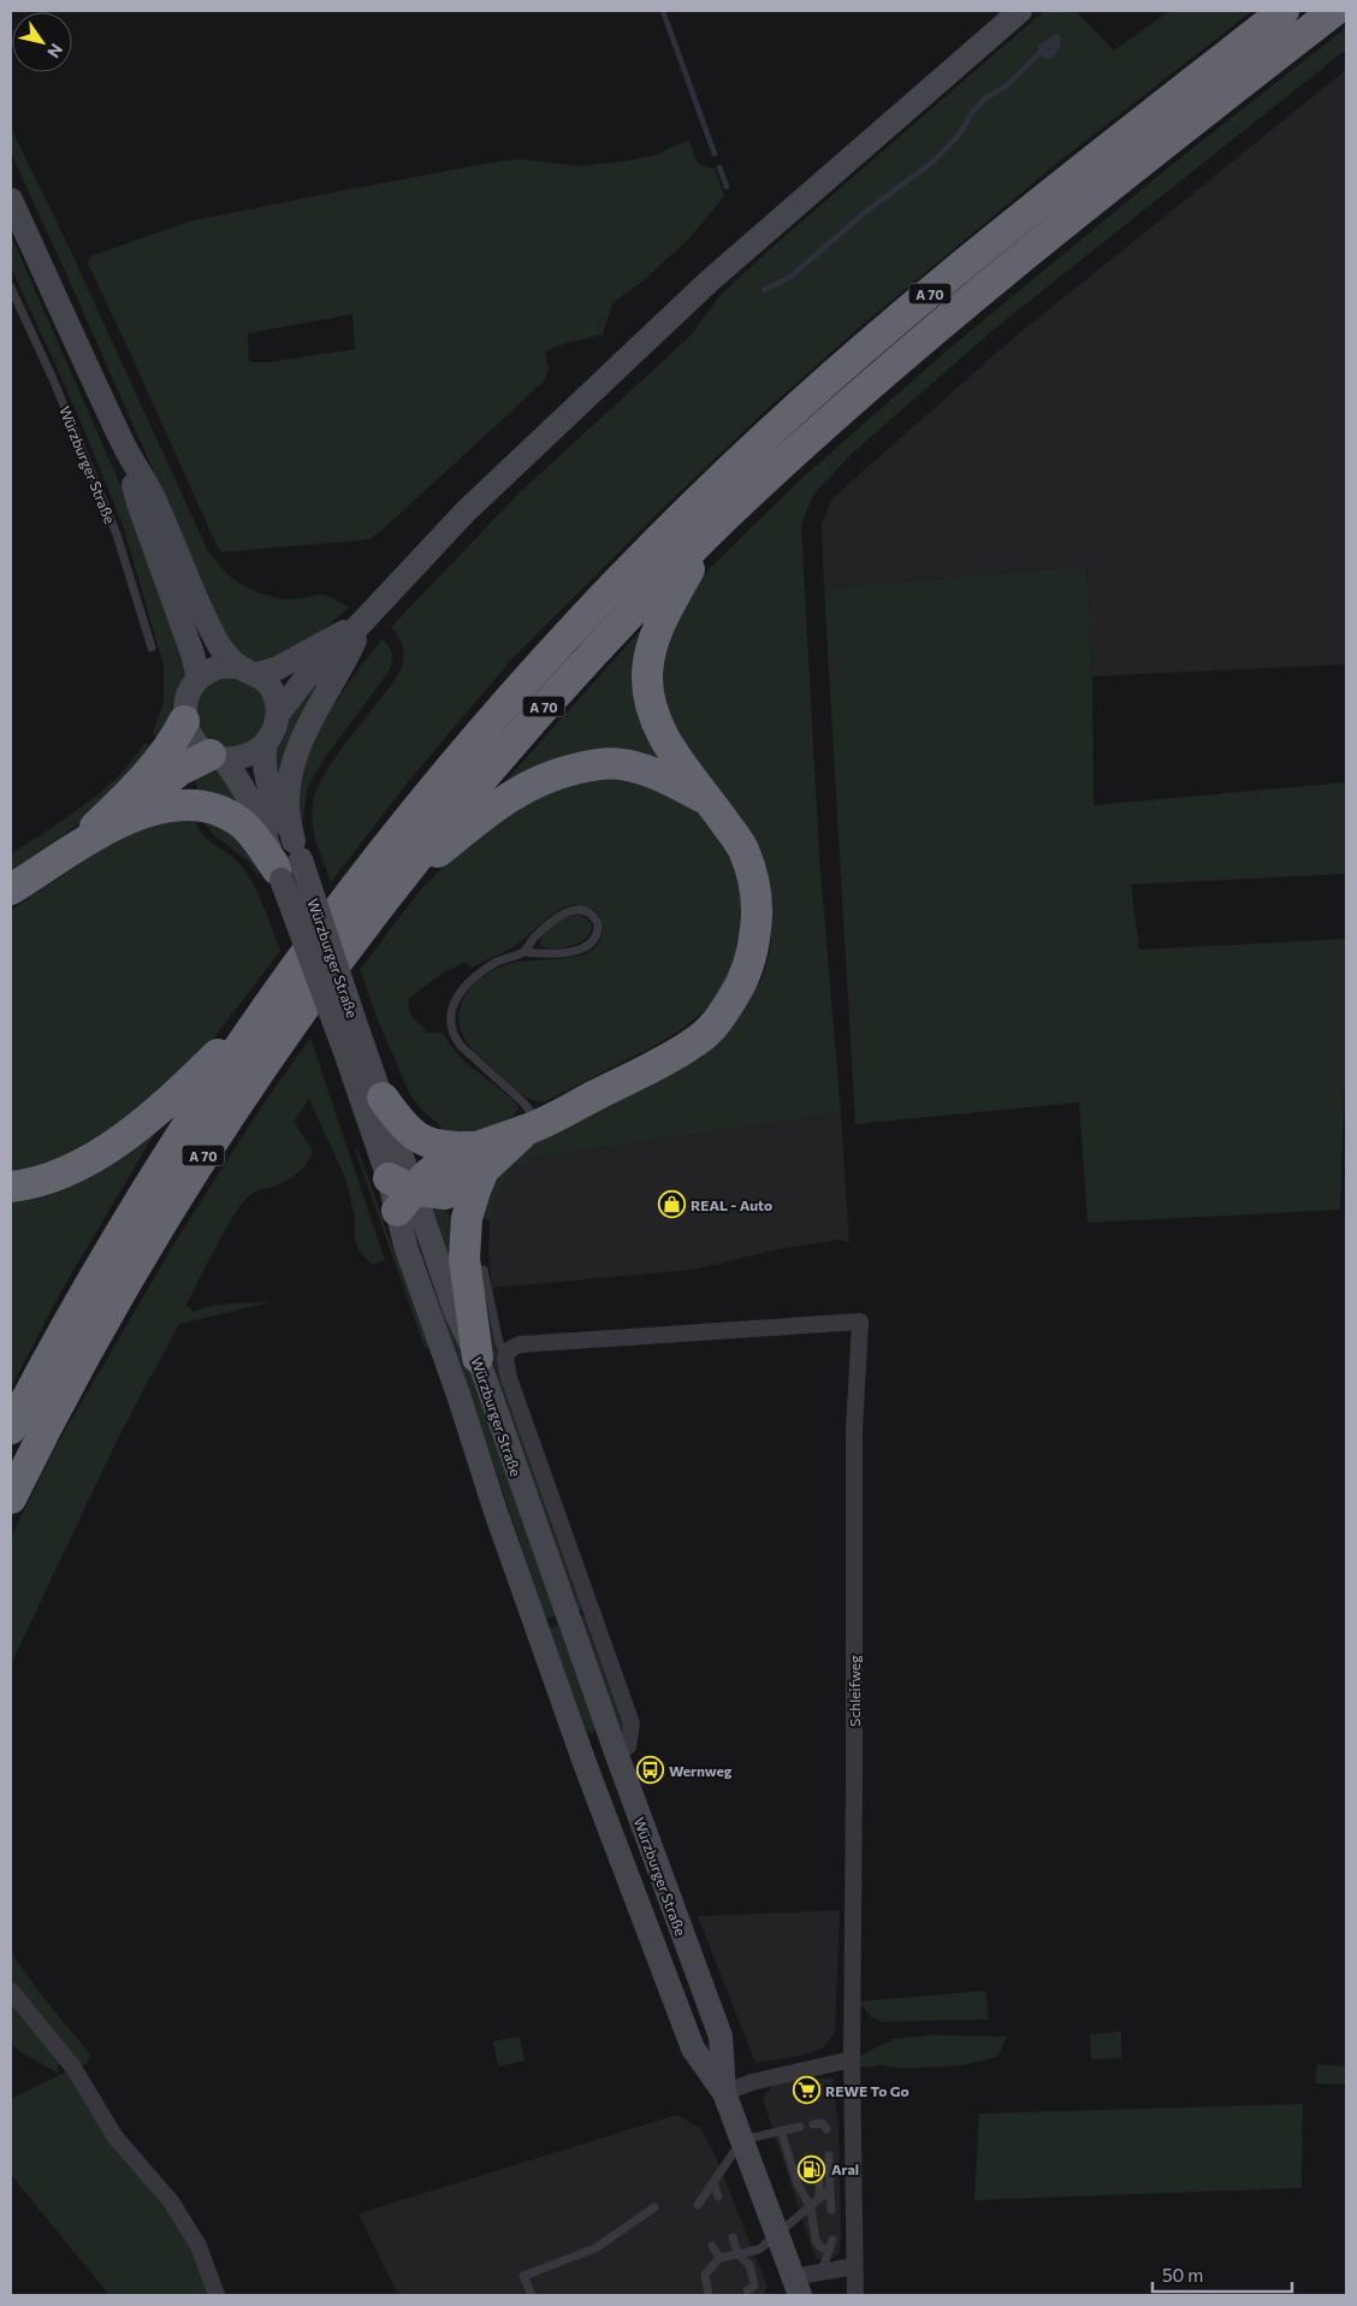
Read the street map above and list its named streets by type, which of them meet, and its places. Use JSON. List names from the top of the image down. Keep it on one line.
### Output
{"streets":{"highway":["A 70"],"main road":["Würzburger Straße"],"street":["Schleifweg"]},"crossings":[["Würzburger Straße","Schleifweg"]],"places":{"shop":["REAL - Auto"],"bus stop":["Wernweg"],"supermarket":["REWE To Go"],"fuel station":["Aral"]},"scale_bar":"50 m","north":"bottom right"}
